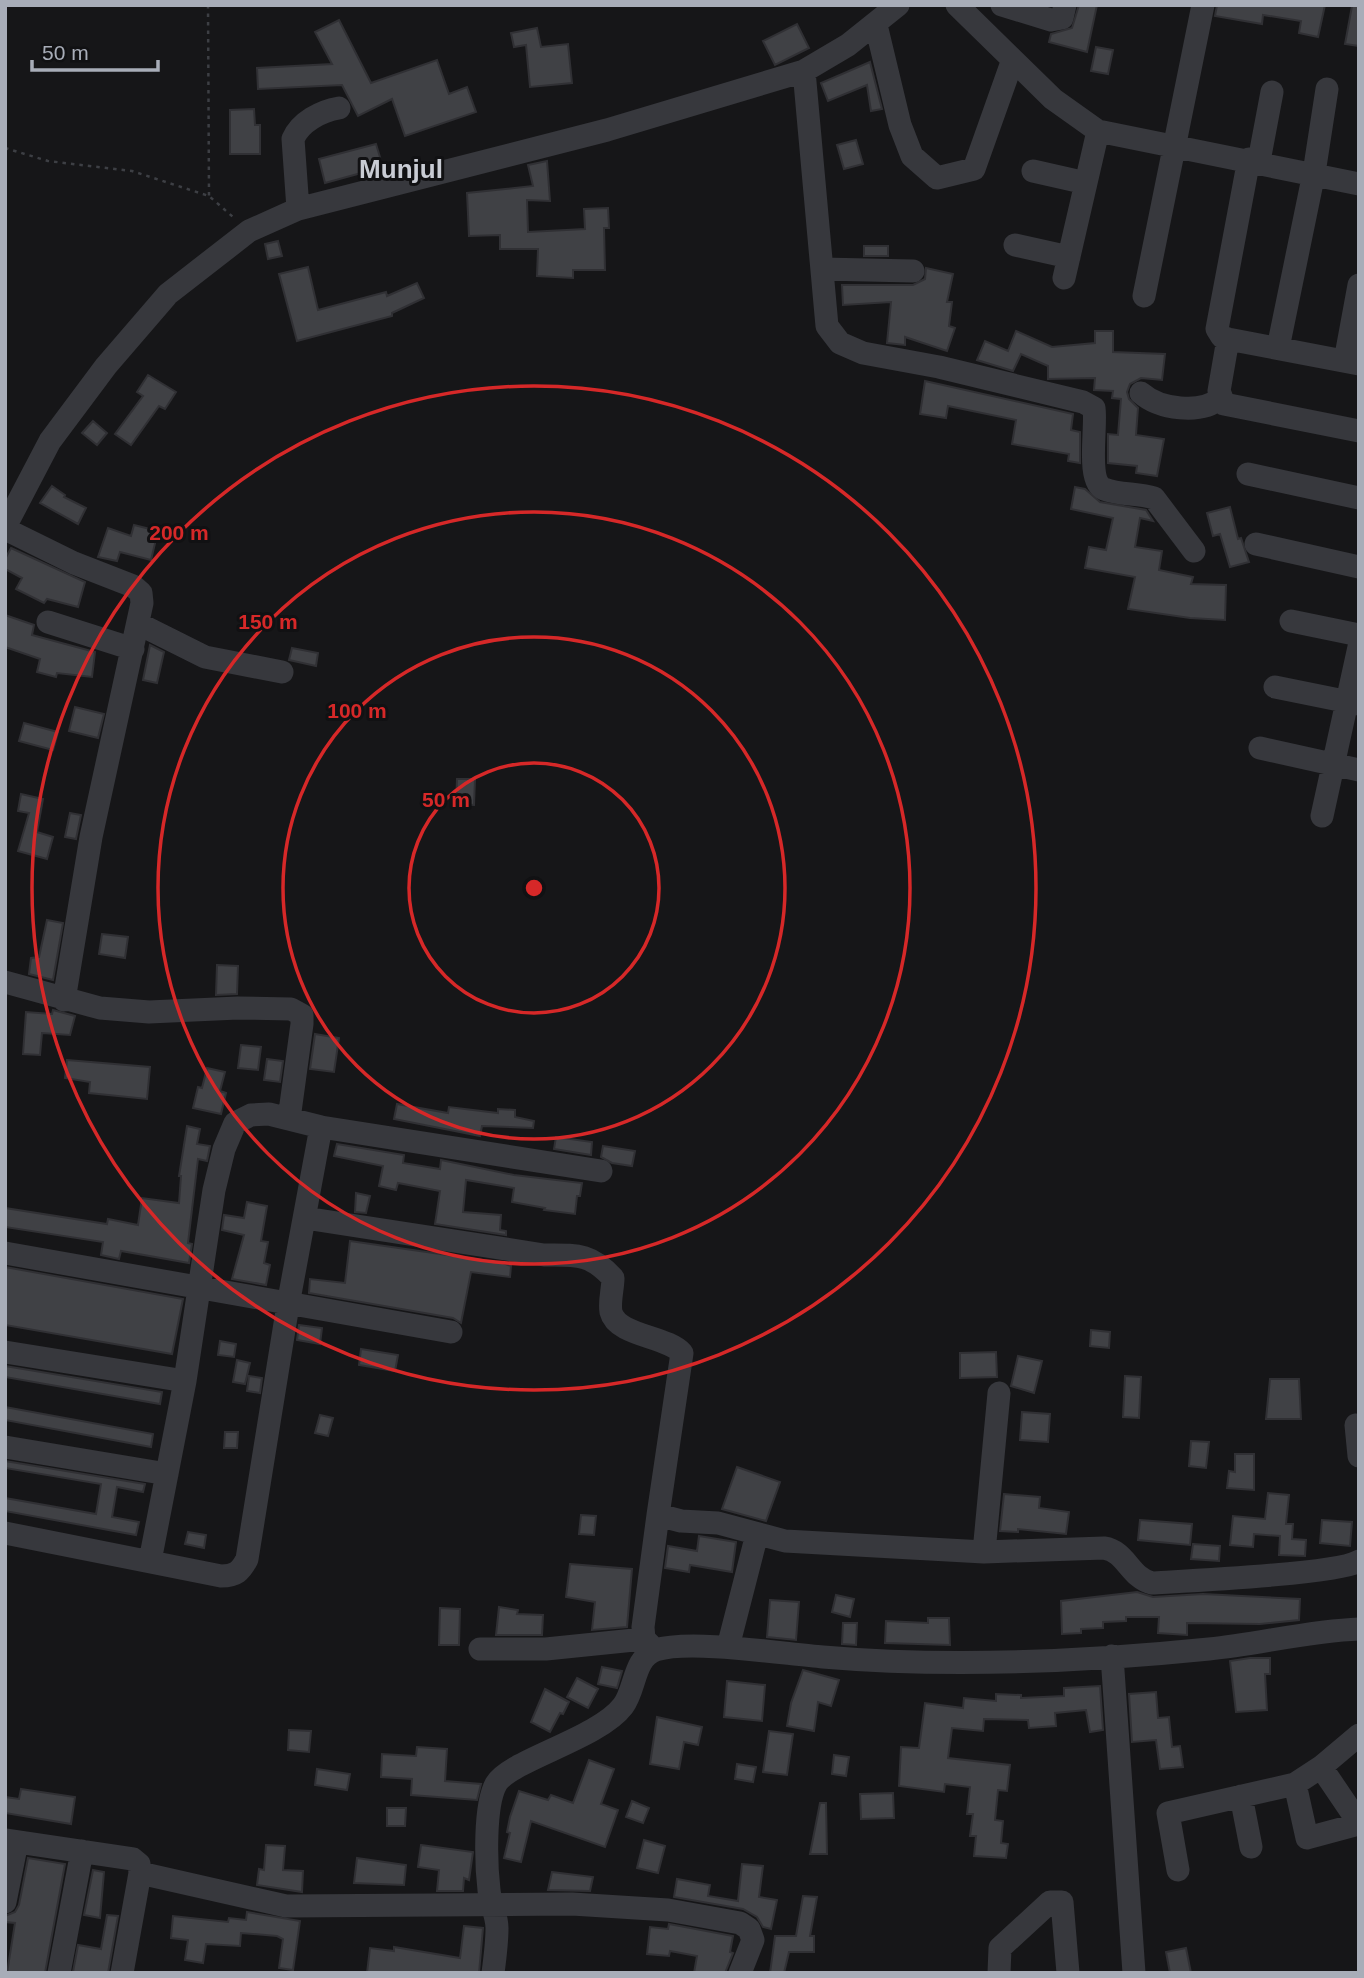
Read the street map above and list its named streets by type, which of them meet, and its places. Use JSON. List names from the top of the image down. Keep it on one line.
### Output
{"districts":["Munjul"],"scale_bar":"50 m","rings":["200 m","150 m","100 m","50 m"]}
